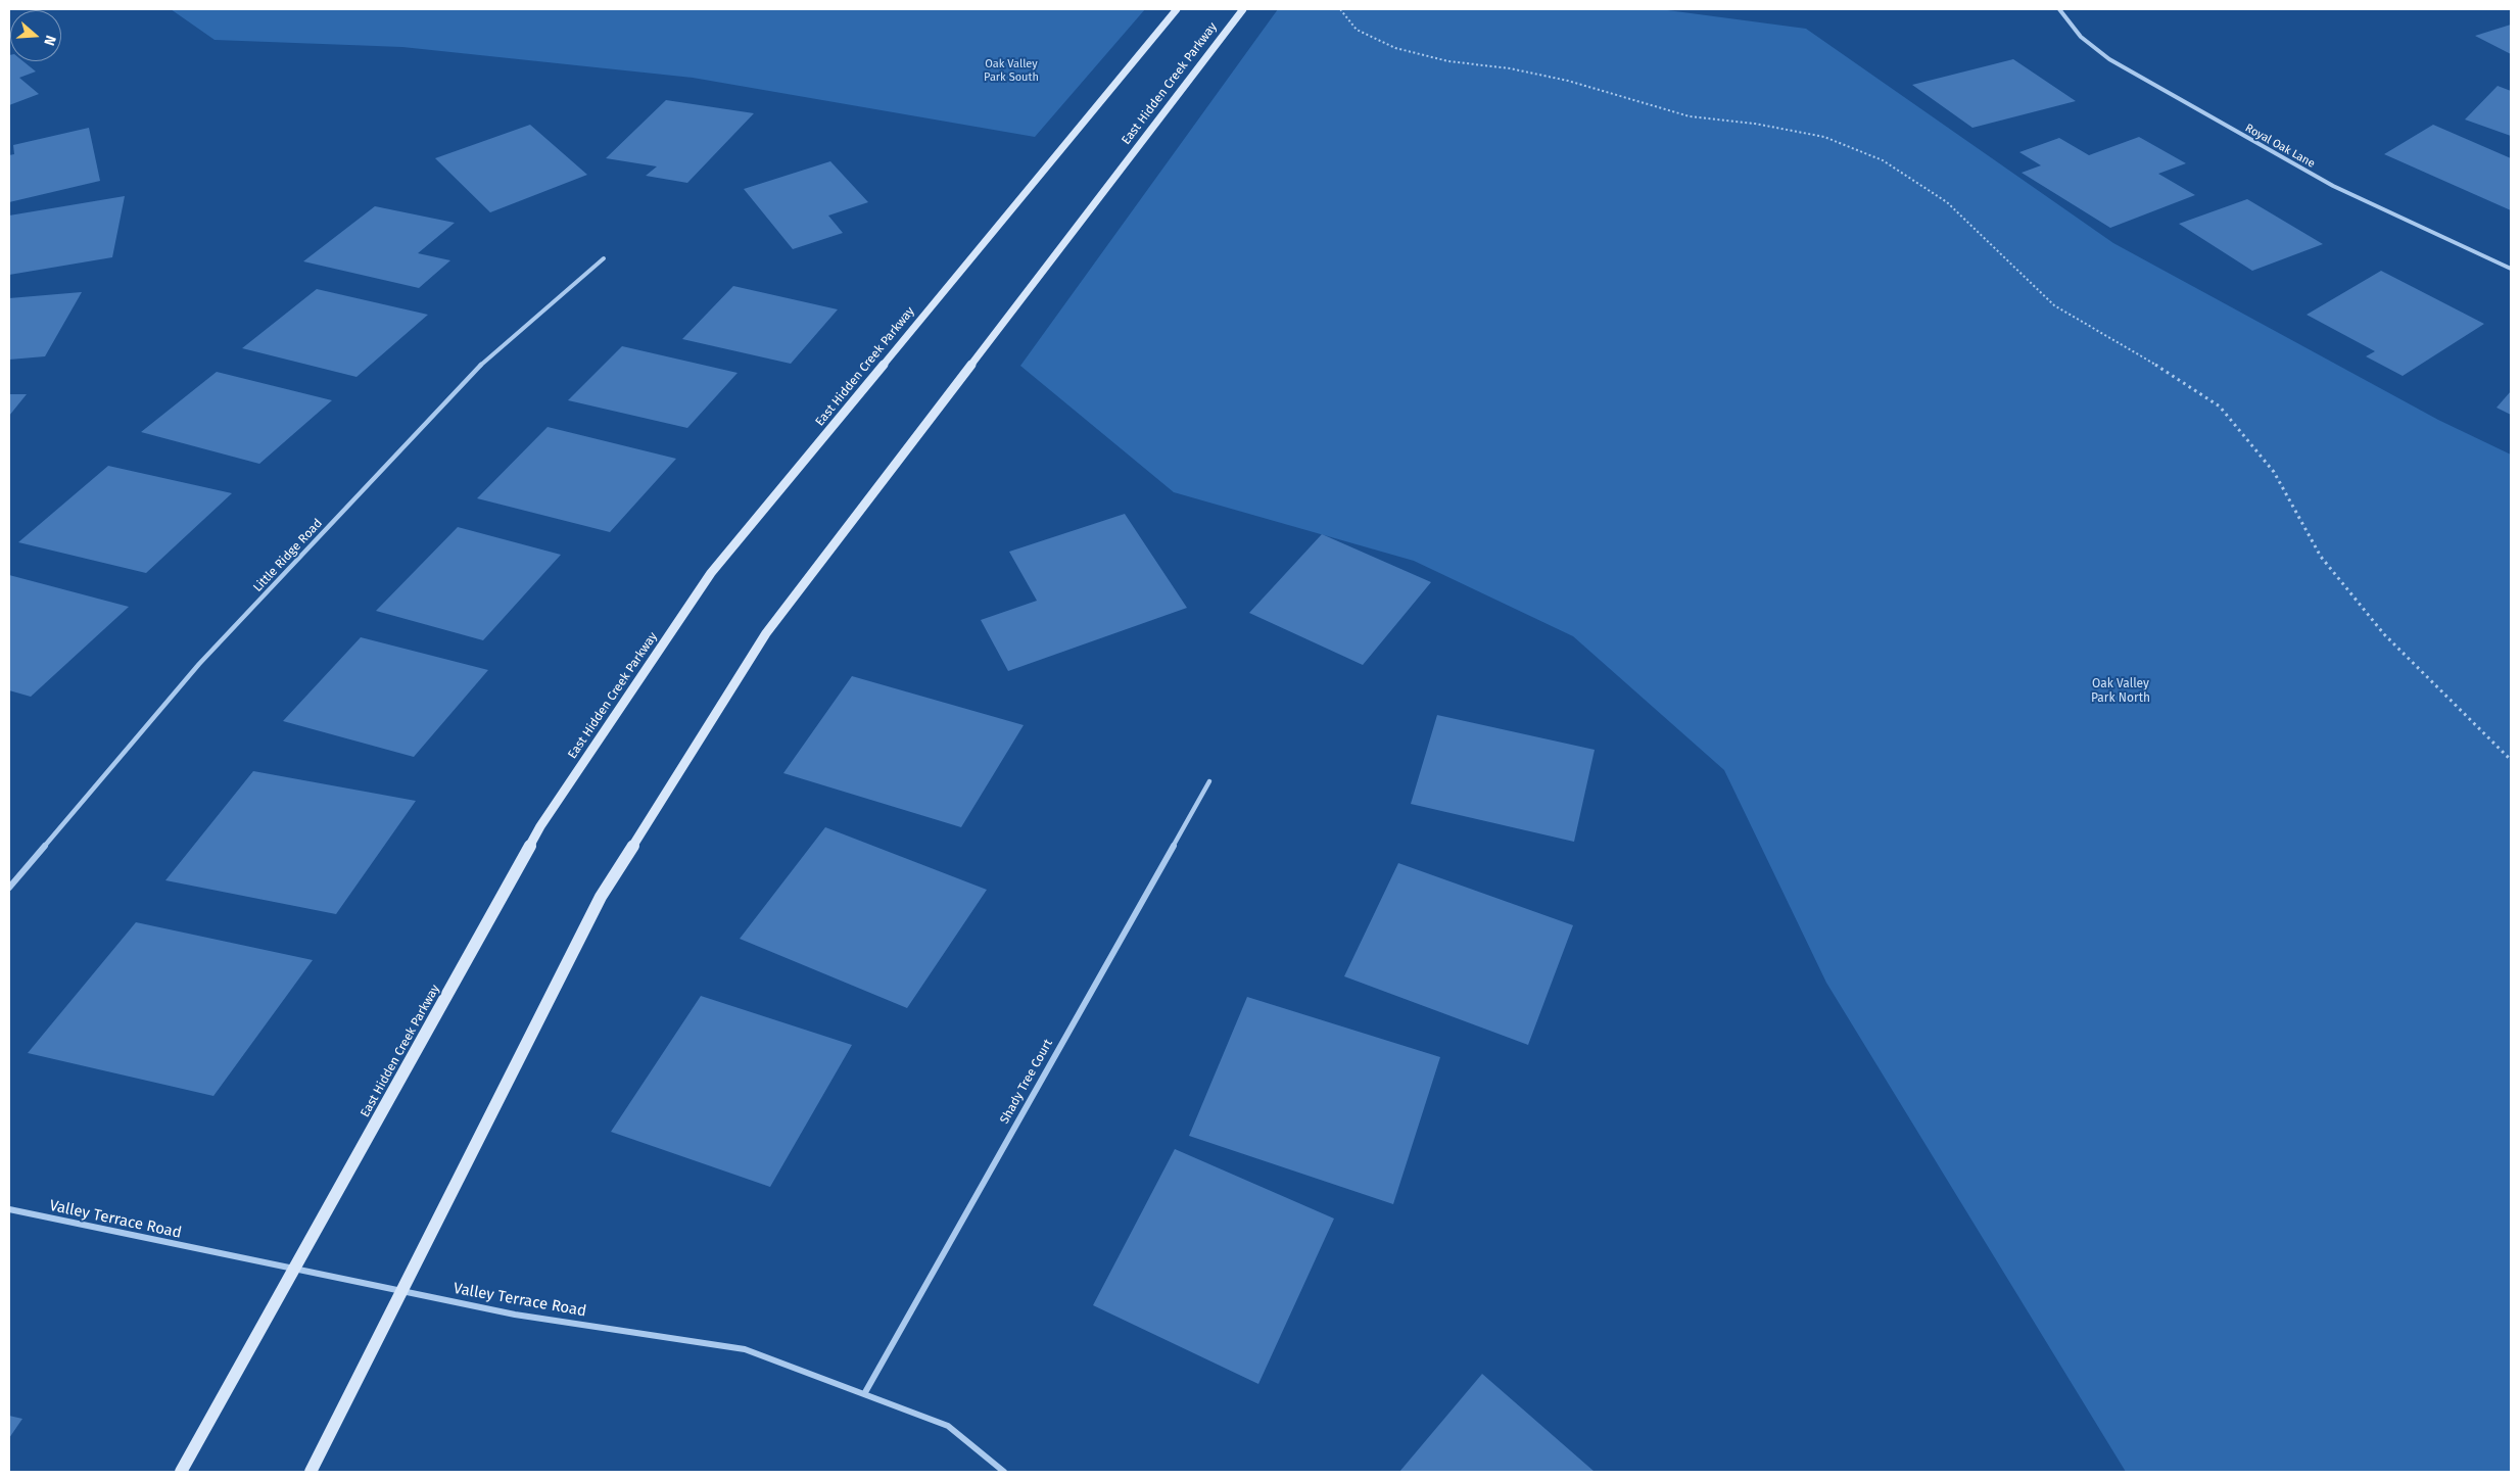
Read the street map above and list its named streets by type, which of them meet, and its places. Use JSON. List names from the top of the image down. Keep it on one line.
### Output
{"streets":{"main road":["East Hidden Creek Parkway"],"street":["Royal Oak Lane","Little Ridge Road","Shady Tree Court","Valley Terrace Road"]},"crossings":[["East Hidden Creek Parkway","Valley Terrace Road"],["Shady Tree Court","Valley Terrace Road"]],"parks":["Oak Valley Park South","Oak Valley Park North"],"north":"right"}
